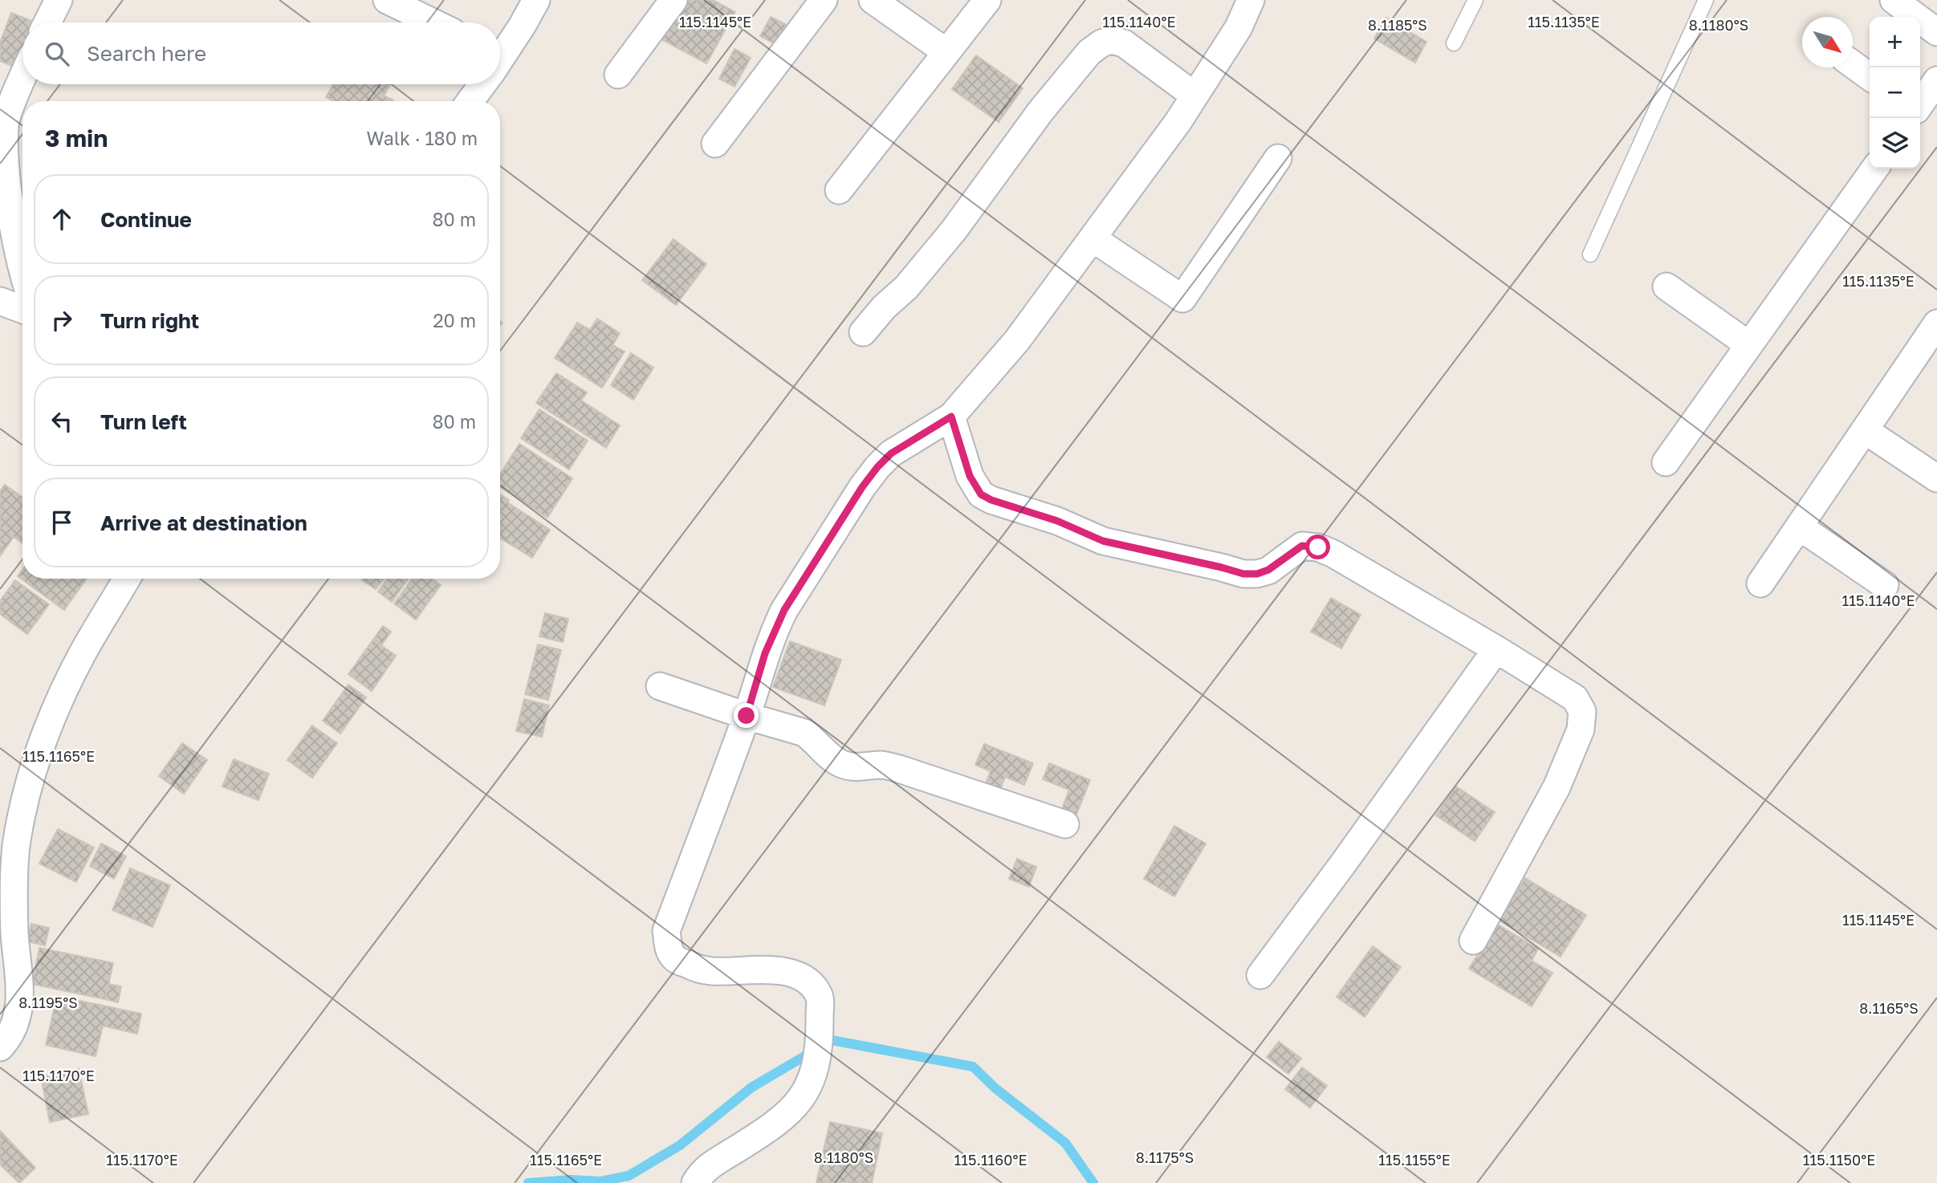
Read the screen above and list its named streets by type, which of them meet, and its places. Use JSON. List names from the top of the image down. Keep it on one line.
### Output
{"north":"bottom right","page":{"map_buttons":["+","−"],"search":"Search here","heading":["3 min","Walk · 180 m"],"list":[["Continue","80 m"],["Turn right","20 m"],["Turn left","80 m"],"Arrive at destination"]},"coordinates":["115.1145°E","115.1140°E","115.1135°E","8.1185°S","8.1180°S","115.1165°E","8.1195°S","8.1165°S","115.1170°E","8.1175°S","115.1160°E","115.1155°E","115.1150°E"]}
